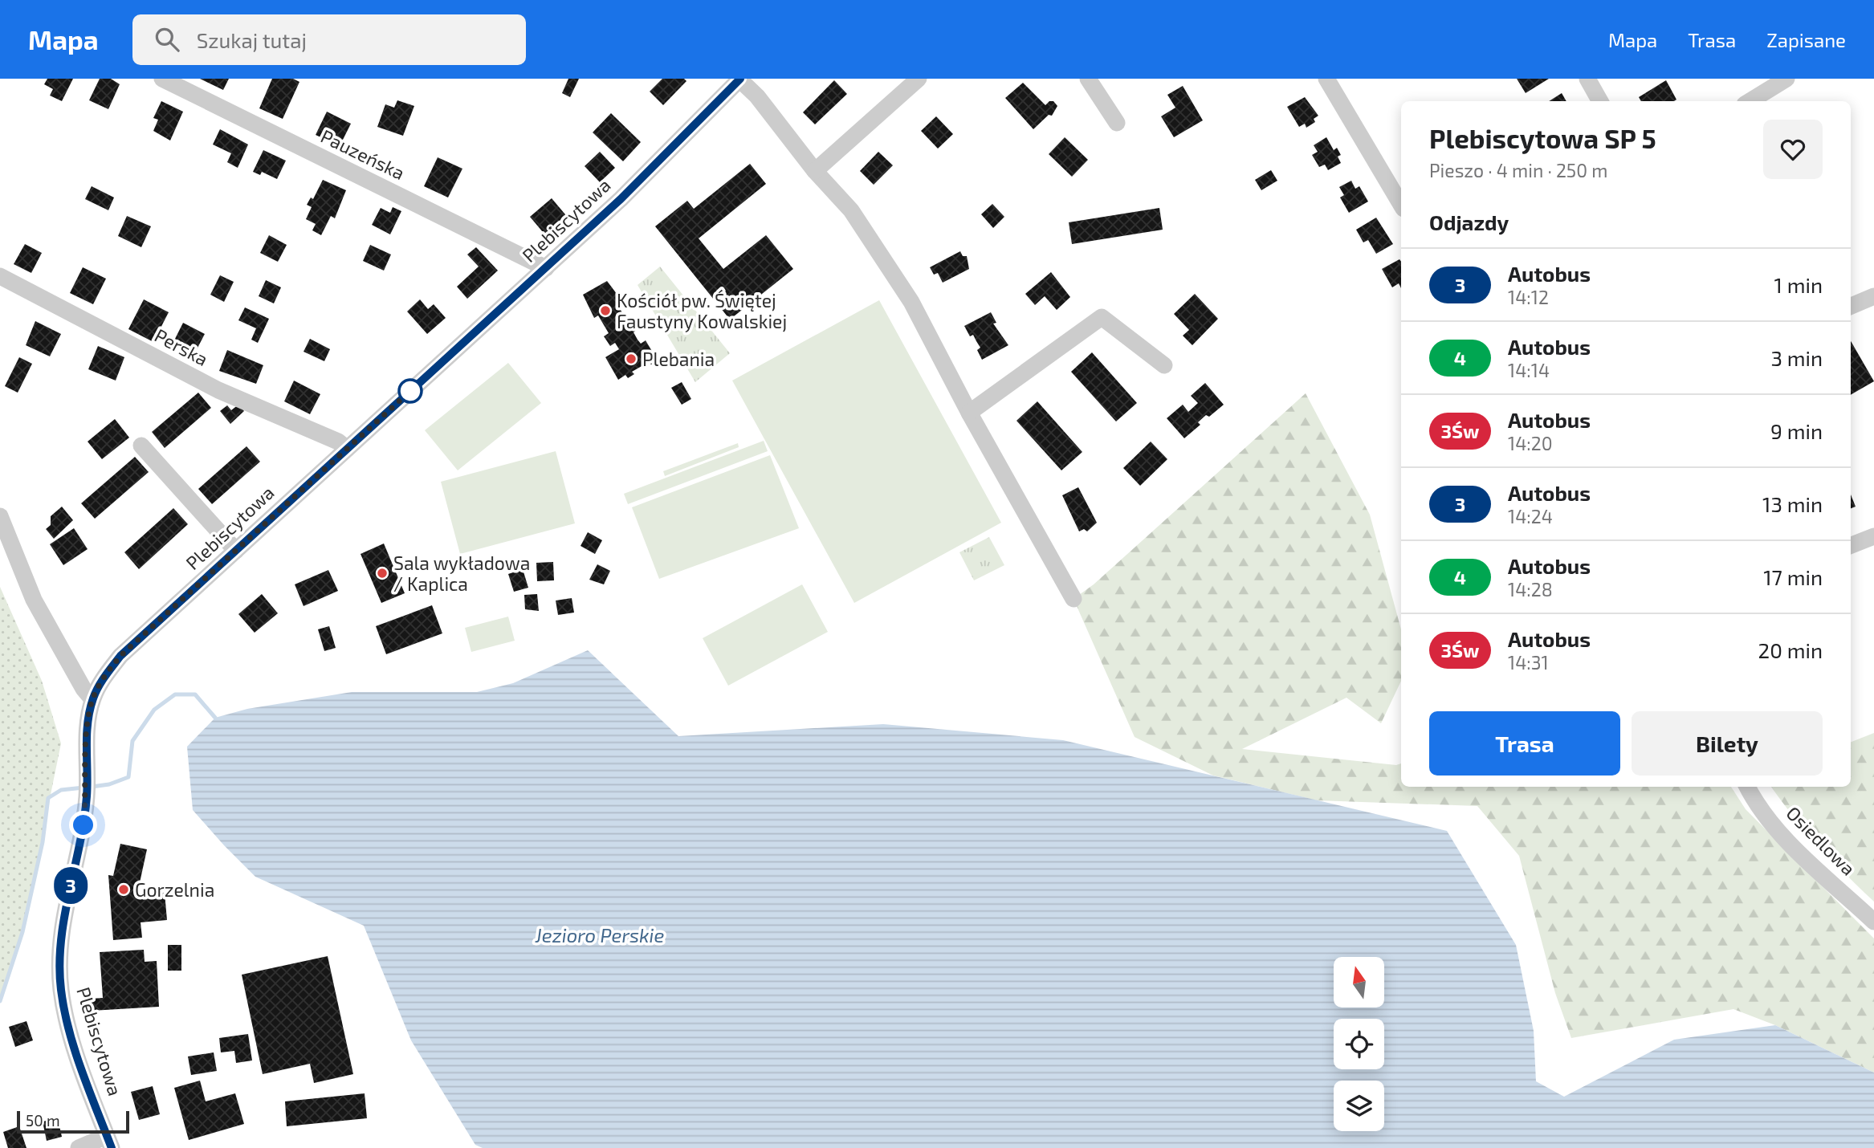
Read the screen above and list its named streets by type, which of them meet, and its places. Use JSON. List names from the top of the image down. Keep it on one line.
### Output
{"streets":{"street":["Pauzeńska","Plebiscytowa","Perska","Osiedlowa"]},"crossings":[["Pauzeńska","Plebiscytowa"],["Plebiscytowa","Perska"]],"water":["Jezioro Perskie"],"places":["Kościół pw. Świętej Faustyny Kowalskiej","Plebania","Sala wykładowa / Kaplica","Gorzelnia"],"lines":["bus line 3"],"scale_bar":"50 m","north":"top","page":{"header":"Mapa","search":"Szukaj tutaj","nav":["Mapa","Trasa","Zapisane"],"on_map":"3","heading":[["Plebiscytowa SP 5","Pieszo · 4 min · 250 m"],"Odjazdy"],"list":[{"mark":"3","name":"Autobus","note":"14:12","value":"1 min"},{"mark":"4","name":"Autobus","note":"14:14","value":"3 min"},{"mark":"3Św","name":"Autobus","note":"14:20","value":"9 min"},{"mark":"3","name":"Autobus","note":"14:24","value":"13 min"},{"mark":"4","name":"Autobus","note":"14:28","value":"17 min"},{"mark":"3Św","name":"Autobus","note":"14:31","value":"20 min"}],"buttons":["Trasa","Bilety"],"scale":"50 m"}}
